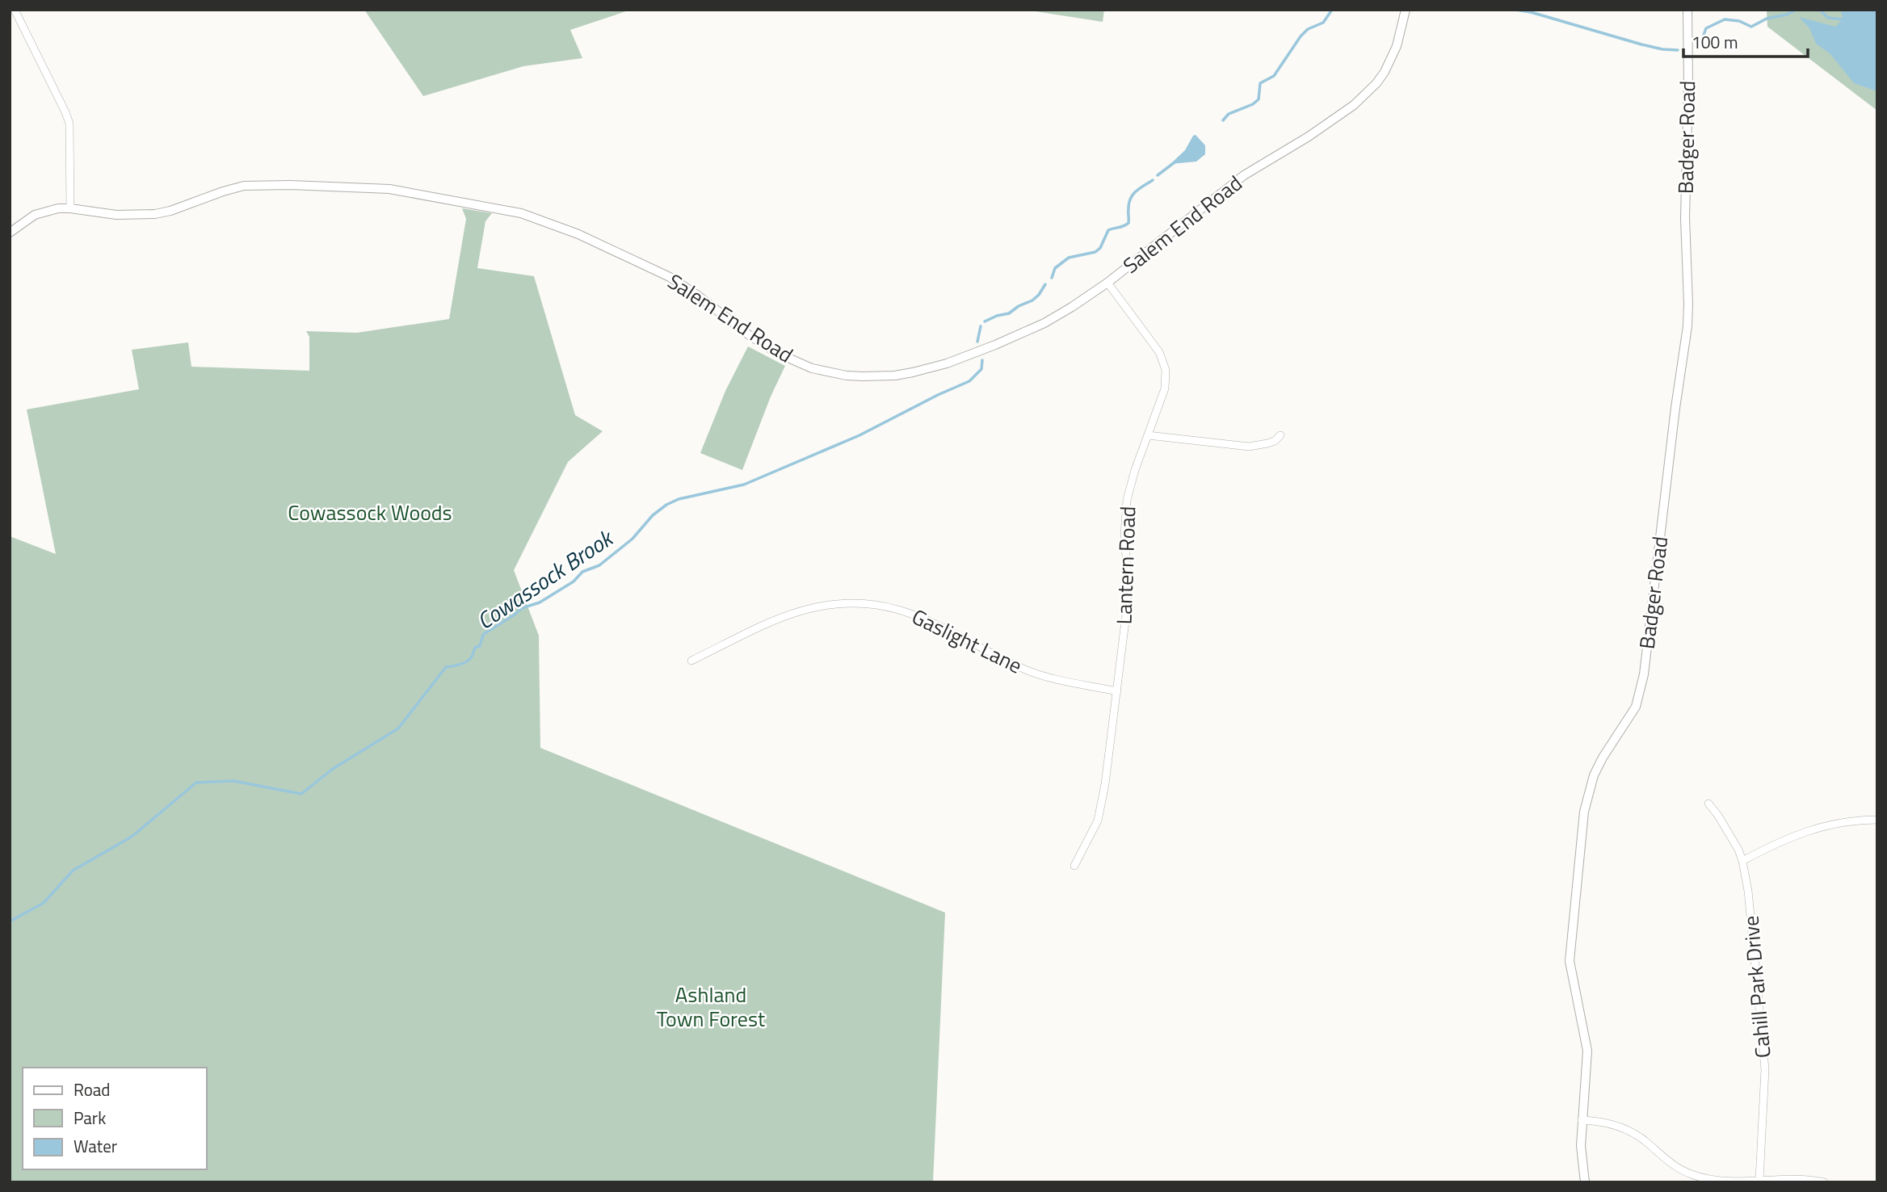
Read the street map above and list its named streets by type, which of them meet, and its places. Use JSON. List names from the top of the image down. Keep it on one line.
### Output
{"streets":{"street":["Badger Road","Salem End Road","Lantern Road","Gaslight Lane","Cahill Park Drive"]},"crossings":[["Salem End Road","Lantern Road"],["Lantern Road","Gaslight Lane"]],"water":["Cowassock Brook"],"parks":["Cowassock Woods","Ashland Town Forest"],"legend":["Road","Park","Water"],"scale_bar":"100 m"}
